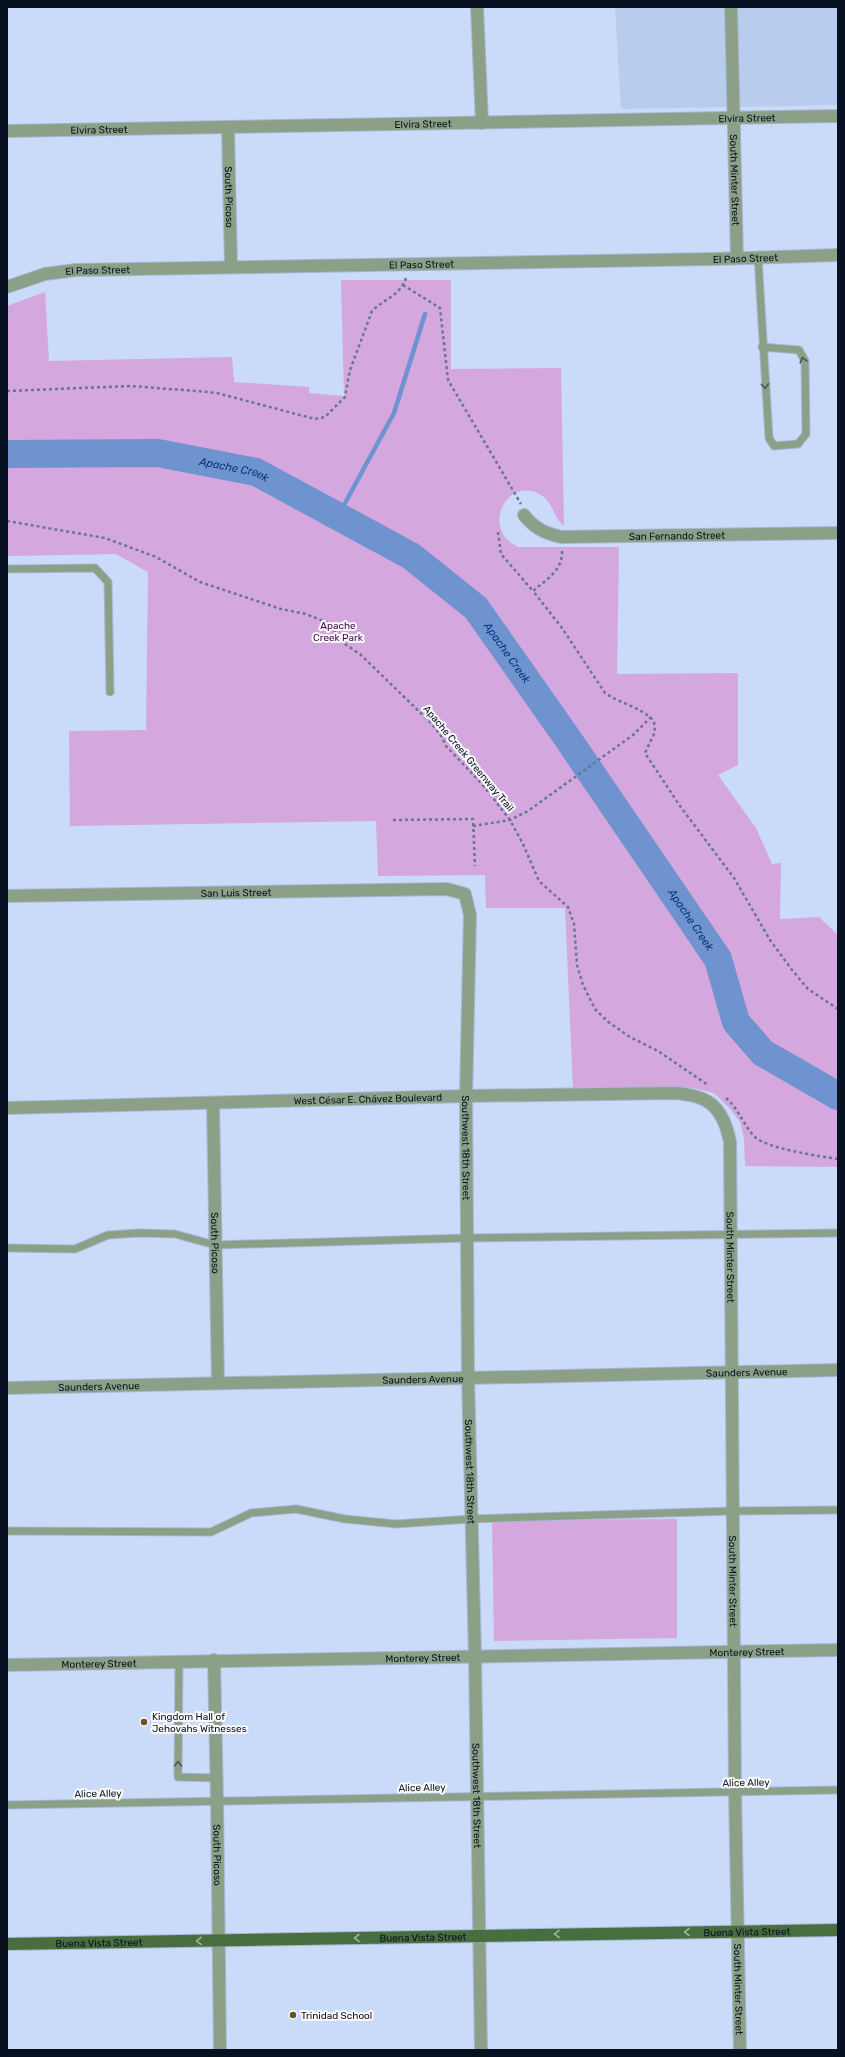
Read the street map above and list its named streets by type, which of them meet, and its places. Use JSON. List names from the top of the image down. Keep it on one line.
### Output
{"streets":{"main road":["Buena Vista Street"],"street":["Elvira Street","South Minter Street","South Picoso","El Paso Street","San Fernando Street","San Luis Street","West César E. Chávez Boulevard","Southwest 18th Street","Saunders Avenue","Monterey Street"],"lane":["Alice Alley"],"path":["Apache Creek Greenway Trail"]},"crossings":[["Elvira Street","South Minter Street"],["Elvira Street","South Picoso"],["South Minter Street","El Paso Street"],["South Minter Street","West César E. Chávez Boulevard"],["South Minter Street","Saunders Avenue"],["South Minter Street","Monterey Street"],["South Minter Street","Alice Alley"],["South Minter Street","Buena Vista Street"],["South Picoso","El Paso Street"],["South Picoso","West César E. Chávez Boulevard"],["South Picoso","Saunders Avenue"],["South Picoso","Monterey Street"],["South Picoso","Alice Alley"],["South Picoso","Buena Vista Street"],["San Luis Street","Southwest 18th Street"],["West César E. Chávez Boulevard","Southwest 18th Street"],["Southwest 18th Street","Saunders Avenue"],["Southwest 18th Street","Monterey Street"],["Southwest 18th Street","Alice Alley"],["Southwest 18th Street","Buena Vista Street"]],"one_way":["Buena Vista Street"],"water":["Apache Creek"],"parks":["Apache Creek Park"],"places":["Kingdom Hall of Jehovahs Witnesses","Trinidad School"]}
